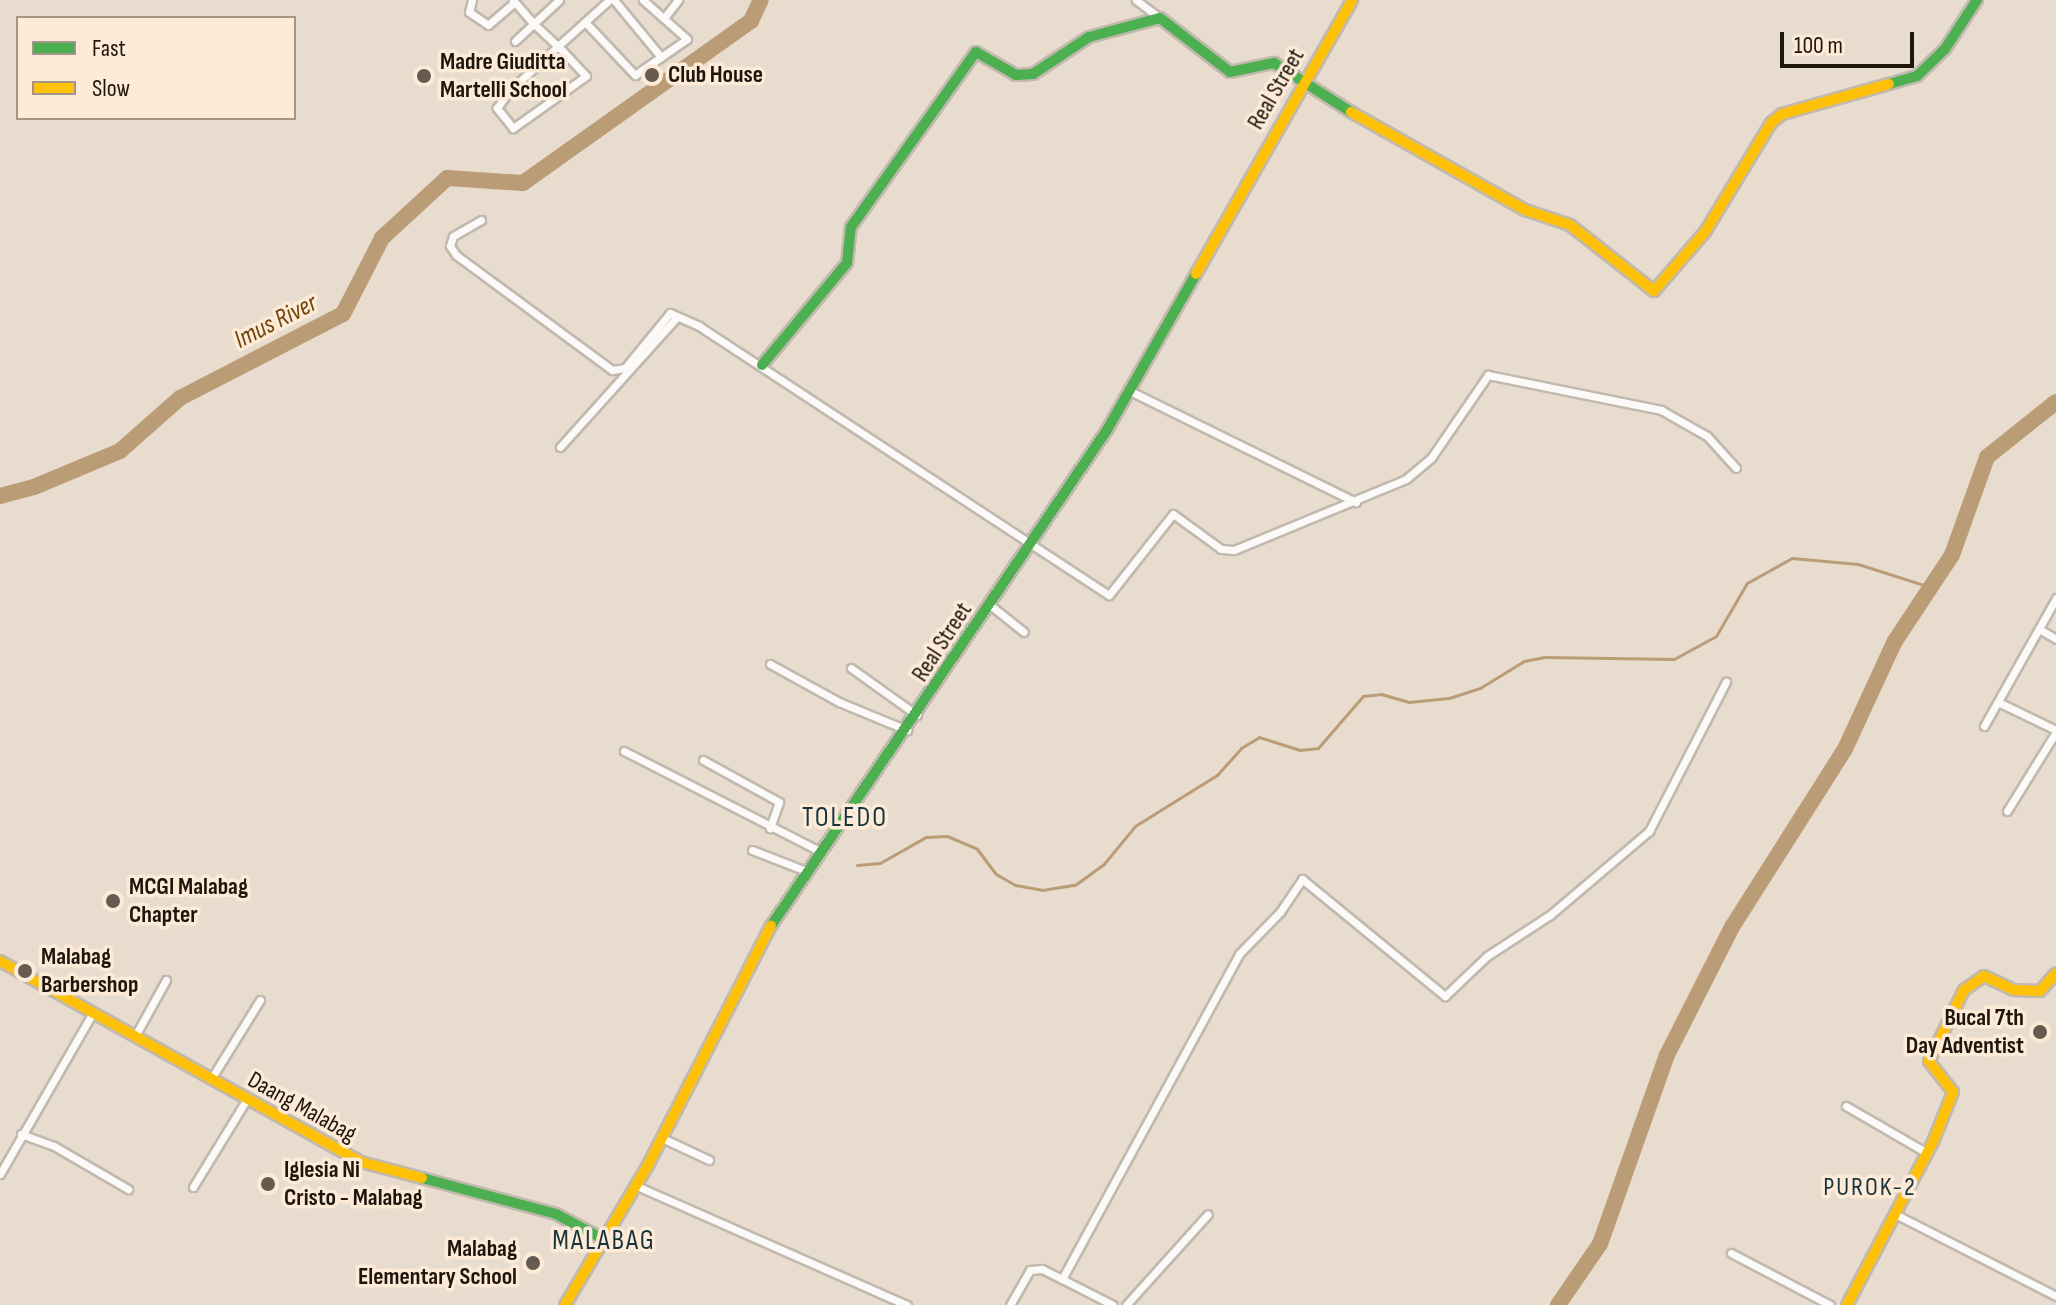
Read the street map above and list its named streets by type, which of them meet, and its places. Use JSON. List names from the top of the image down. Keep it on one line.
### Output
{"streets":{"street":["Real Street","Daang Malabag"]},"crossings":[["Real Street","Daang Malabag"]],"districts":["TOLEDO","PUROK-2","MALABAG"],"water":["Imus River"],"places":["Club House","Madre Giuditta Martelli School","MCGI Malabag Chapter","Malabag Barbershop","Bucal 7th Day Adventist","Iglesia Ni Cristo - Malabag","Malabag Elementary School"],"legend":["Fast","Slow"],"scale_bar":"100 m"}
